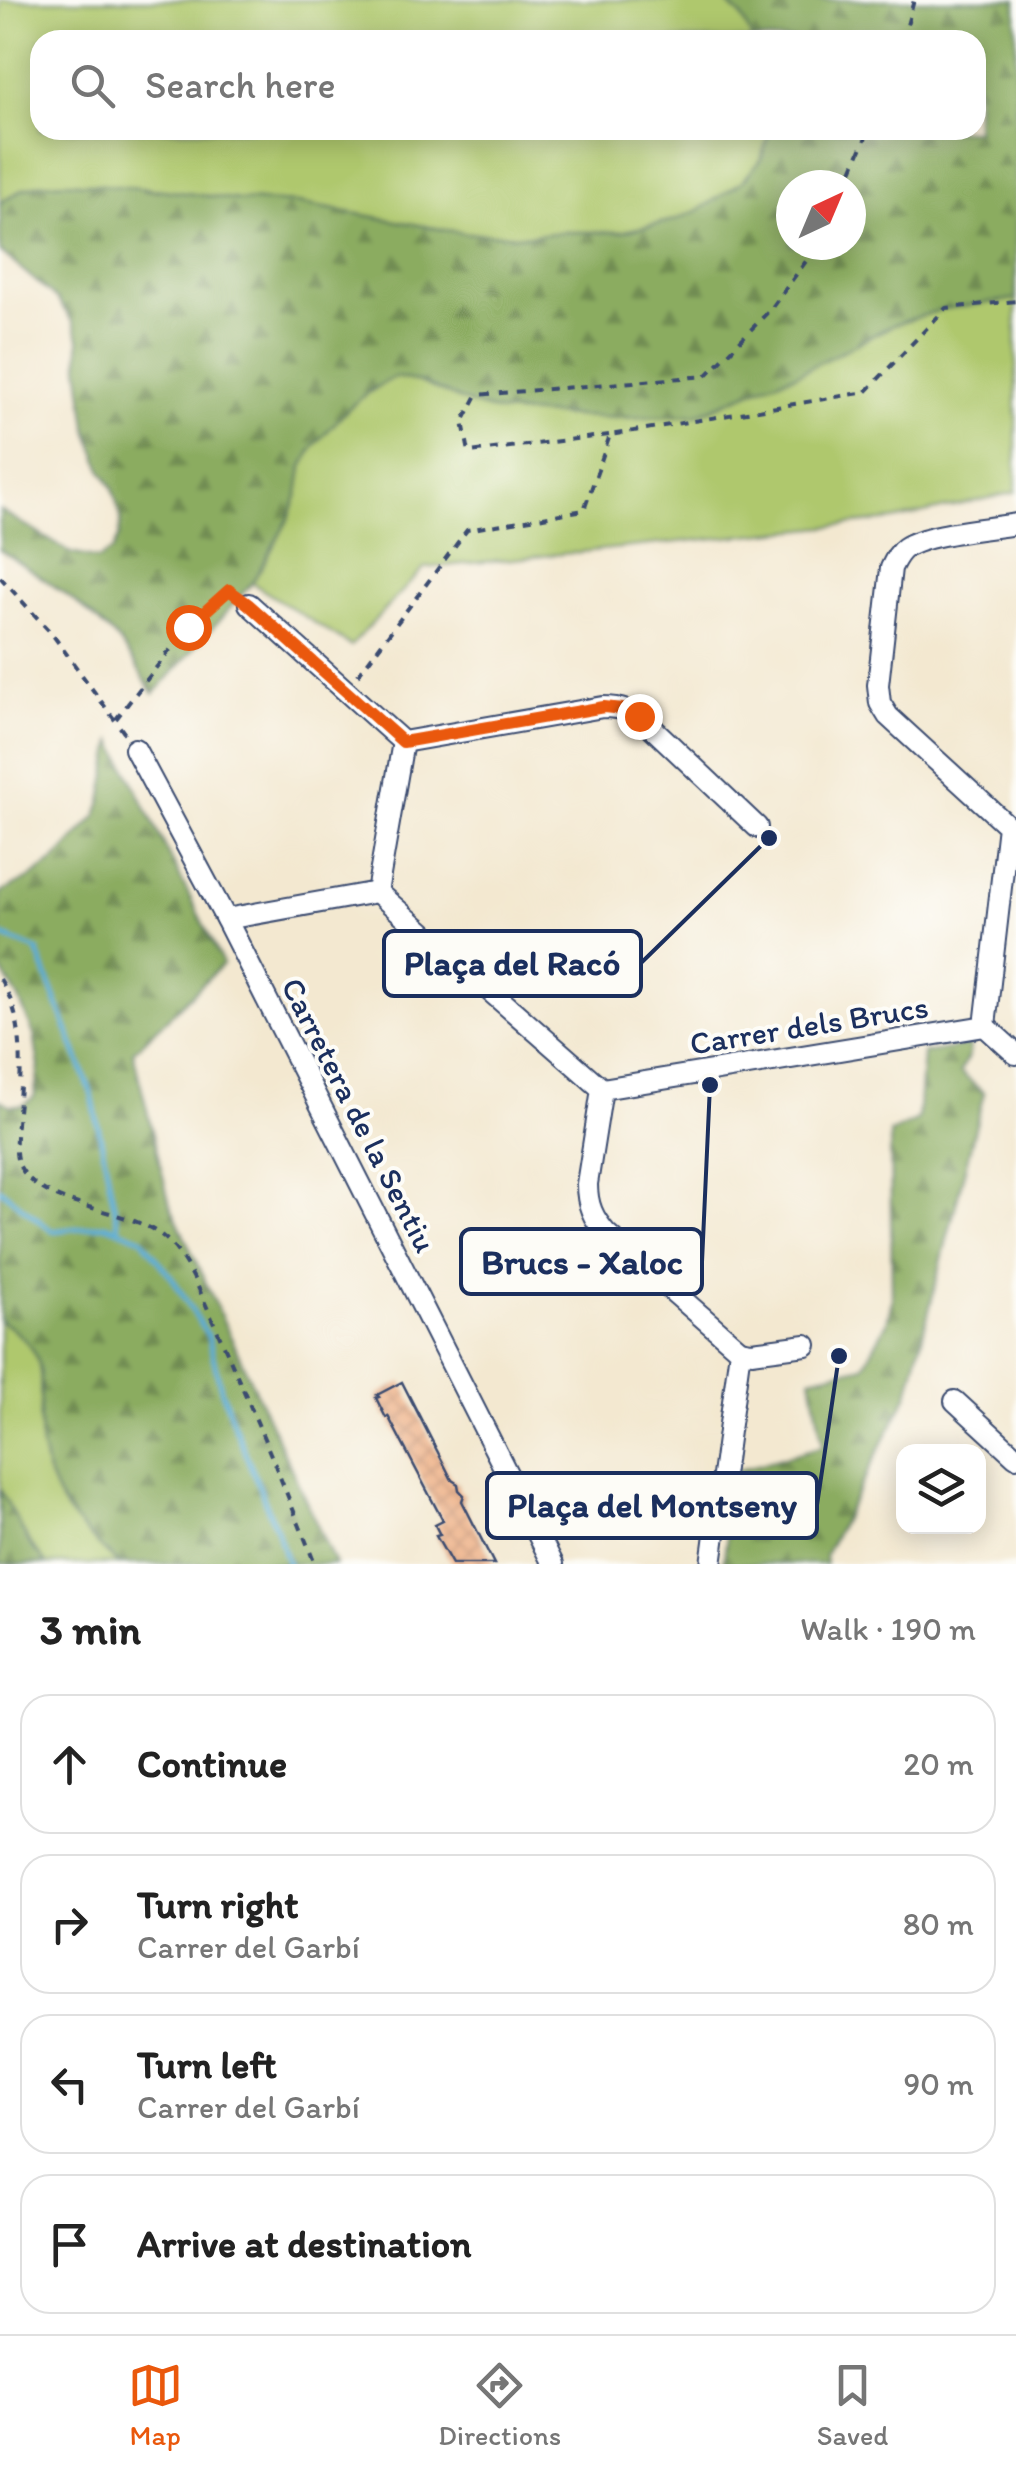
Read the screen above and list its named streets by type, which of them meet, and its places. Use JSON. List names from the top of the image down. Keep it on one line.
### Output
{"streets":{"street":["Carrer dels Brucs","Carretera de la Sentiu"]},"places":["Plaça del Racó","Brucs - Xaloc","Plaça del Montseny"],"north":"top right","page":{"search":"Search here","heading":["3 min","Walk · 190 m"],"list":[["Continue","20 m"],["Turn right","Carrer del Garbí","80 m"],["Turn left","Carrer del Garbí","90 m"],"Arrive at destination"],"nav":["Map","Directions","Saved"]}}
